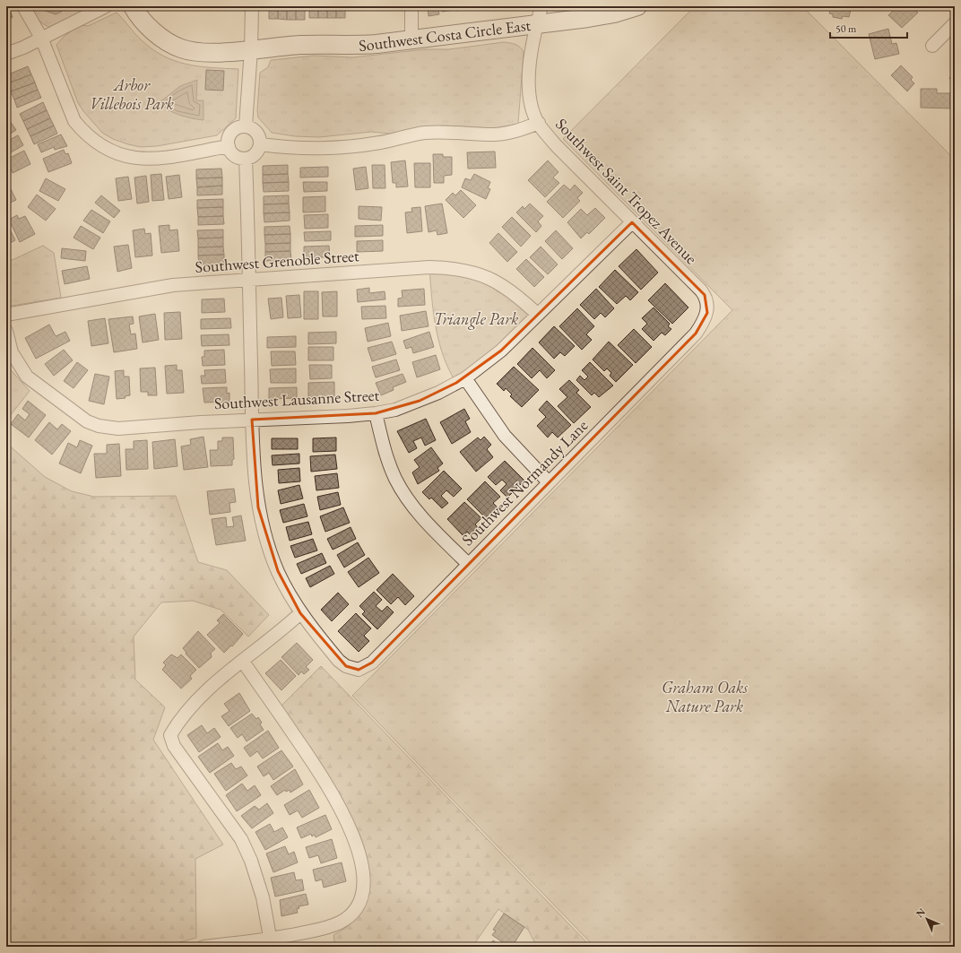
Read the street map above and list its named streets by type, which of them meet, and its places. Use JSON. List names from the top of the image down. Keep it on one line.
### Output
{"streets":{"street":["Southwest Costa Circle East","Southwest Saint Tropez Avenue","Southwest Grenoble Street","Southwest Lausanne Street","Southwest Normandy Lane"]},"crossings":[["Southwest Costa Circle East","Southwest Saint Tropez Avenue"],["Southwest Saint Tropez Avenue","Southwest Lausanne Street"],["Southwest Saint Tropez Avenue","Southwest Normandy Lane"],["Southwest Grenoble Street","Southwest Lausanne Street"]],"parks":["Arbor Villebois Park","Triangle Park","Graham Oaks Nature Park"],"scale_bar":"50 m","north":"top left"}
